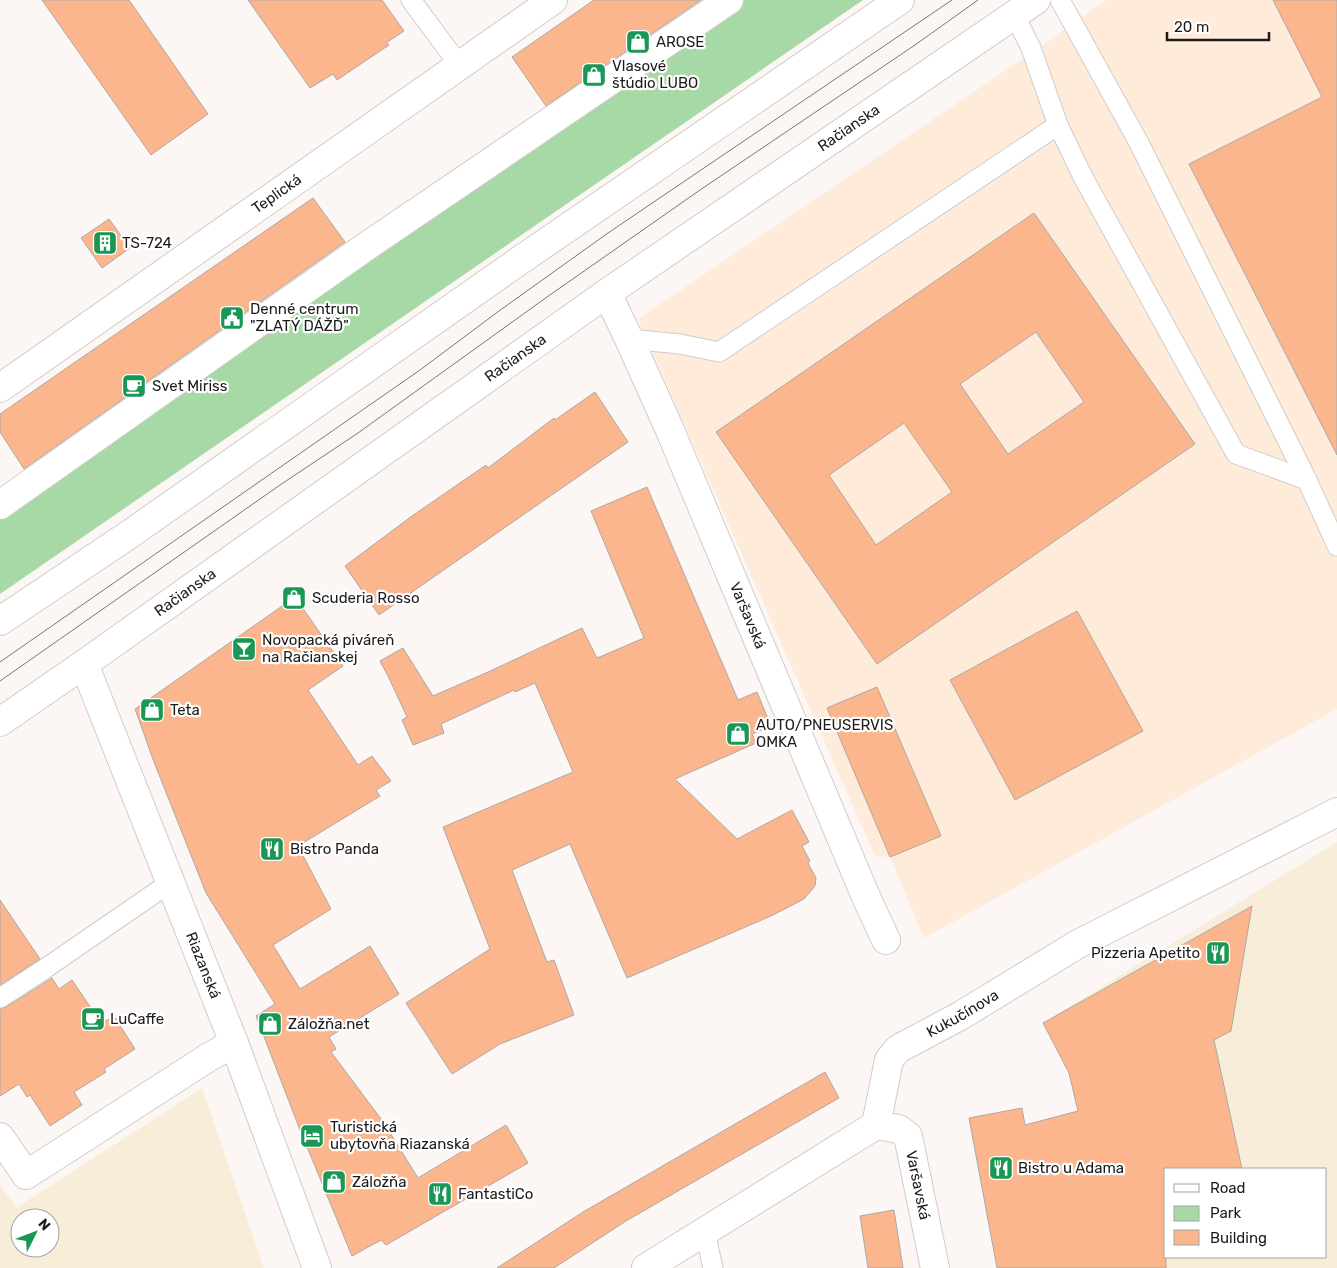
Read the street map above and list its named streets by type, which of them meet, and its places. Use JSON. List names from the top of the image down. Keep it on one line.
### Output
{"streets":{"street":["Račianska","Teplická","Varšavská","Riazanská","Kukučínova"]},"crossings":[["Račianska","Varšavská"],["Račianska","Riazanská"],["Varšavská","Kukučínova"]],"places":{"shop":["AROSE","Vlasové štúdio LUBO","Scuderia Rosso","Teta","AUTO/PNEUSERVIS OMKA","Záložňa.net","Záložňa"],"building":["TS-724"],"public building":["Denné centrum \"ZLATÝ DÁŽĎ\""],"cafe":["Svet Miriss","LuCaffe"],"bar":["Novopacká piváreň na Račianskej"],"restaurant":["Bistro Panda","Pizzeria Apetito","Bistro u Adama","FantastiCo"],"hotel":["Turistická ubytovňa Riazanská"]},"legend":["Road","Park","Building"],"scale_bar":"20 m","north":"top right"}
